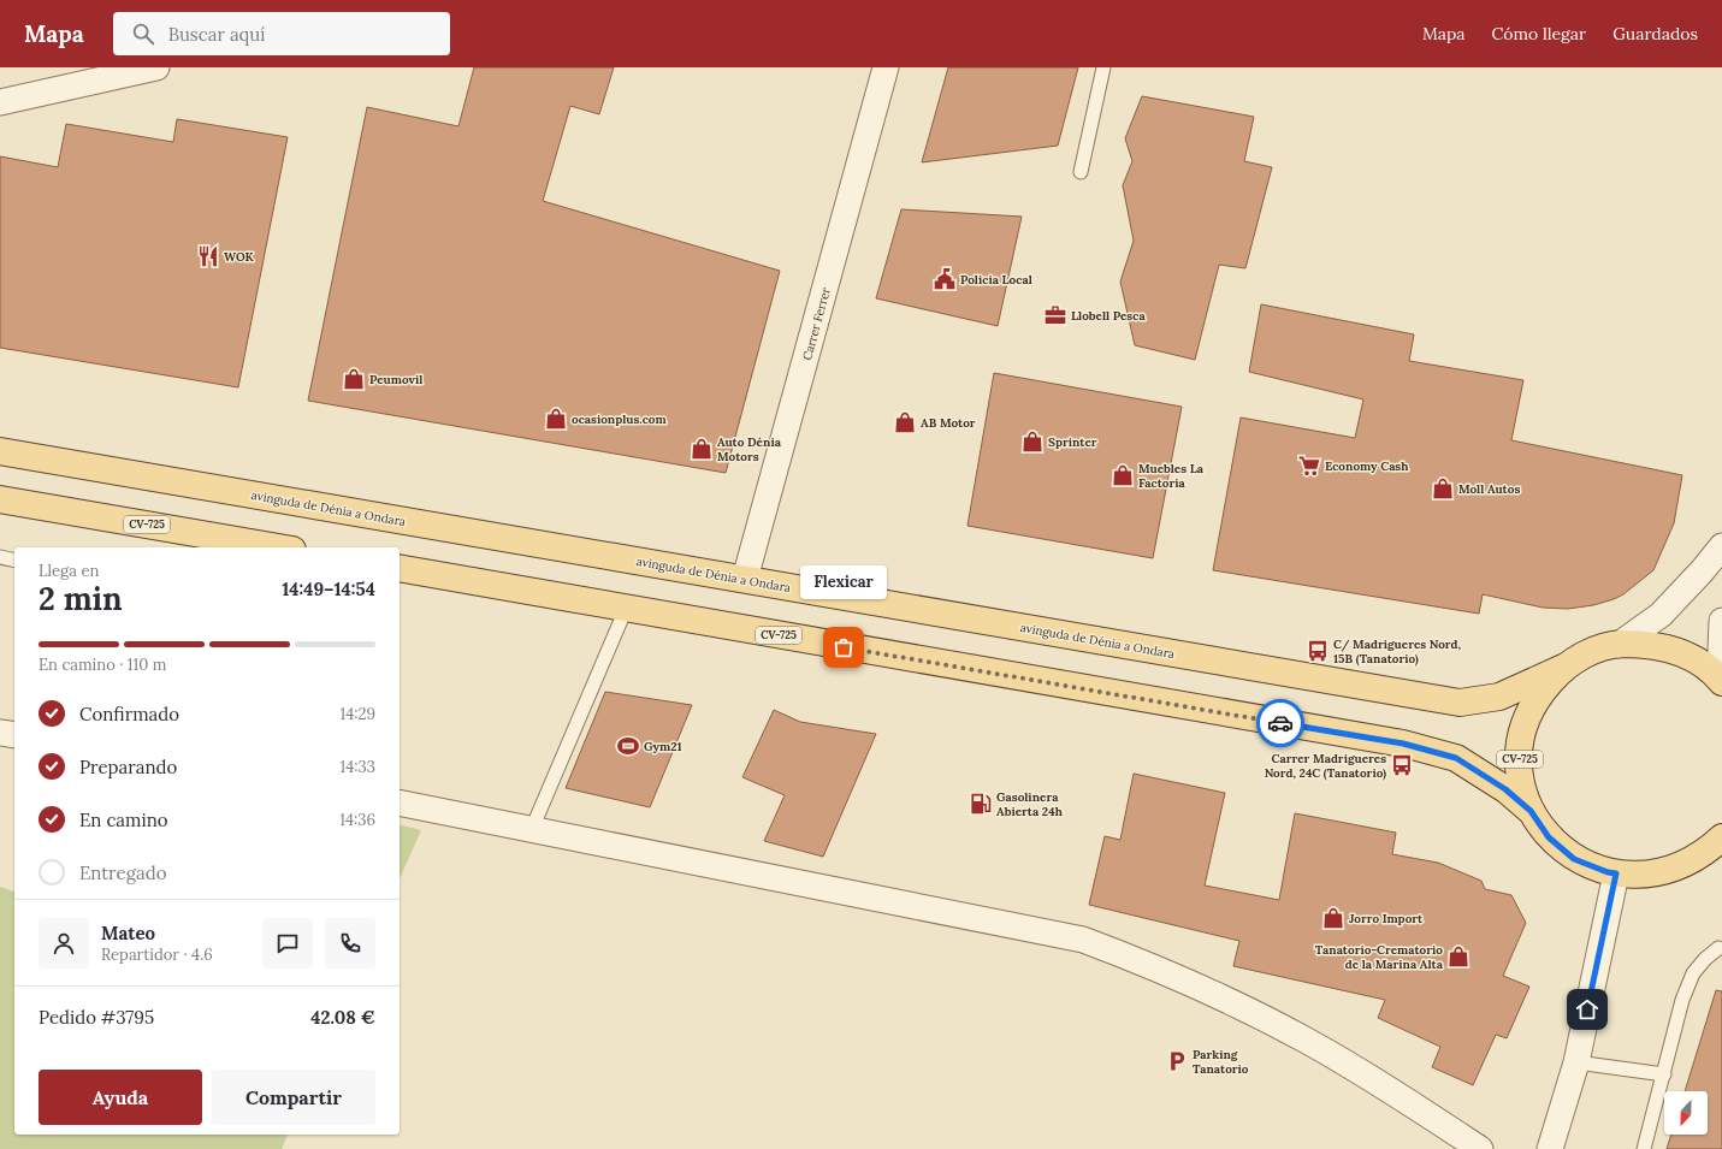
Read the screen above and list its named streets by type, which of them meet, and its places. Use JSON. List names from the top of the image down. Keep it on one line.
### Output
{"streets":{"main road":["avinguda de Dénia a Ondara","CV-725"],"street":["Carrer Ferrer"]},"crossings":[["Carrer Ferrer","avinguda de Dénia a Ondara"],["avinguda de Dénia a Ondara","CV-725"]],"places":{"restaurant":["WOK"],"public building":["Policia Local"],"office":["Llobell Pesca"],"shop":["Peumovil","ocasionplus.com","AB Motor","Sprinter","Auto Dénia Motors","Muebles La Factoria","Moll Autos","Jorro Import","Tanatorio-Crematorio de la Marina Alta"],"supermarket":["Economy Cash"],"other":["Flexicar"],"bus stop":["C/ Madrigueres Nord, 15B (Tanatorio)","Carrer Madrigueres Nord, 24C (Tanatorio)"],"sports":["Gym21"],"fuel station":["Gasolinera Abierta 24h"],"parking":["Parking Tanatorio"]},"north":"bottom","page":{"header":"Mapa","search":"Buscar aquí","nav":["Mapa","Cómo llegar","Guardados"],"heading":["2 min","Llega en","14:49–14:54"],"panel":["Mateo","Repartidor · 4.6","Pedido #3795","42.08 €"],"bubble":"Flexicar","bar":"En camino · 110 m","list":[["Confirmado","14:29"],["Preparando","14:33"],["En camino","14:36"],"Entregado"],"buttons":["Ayuda","Compartir"]}}
